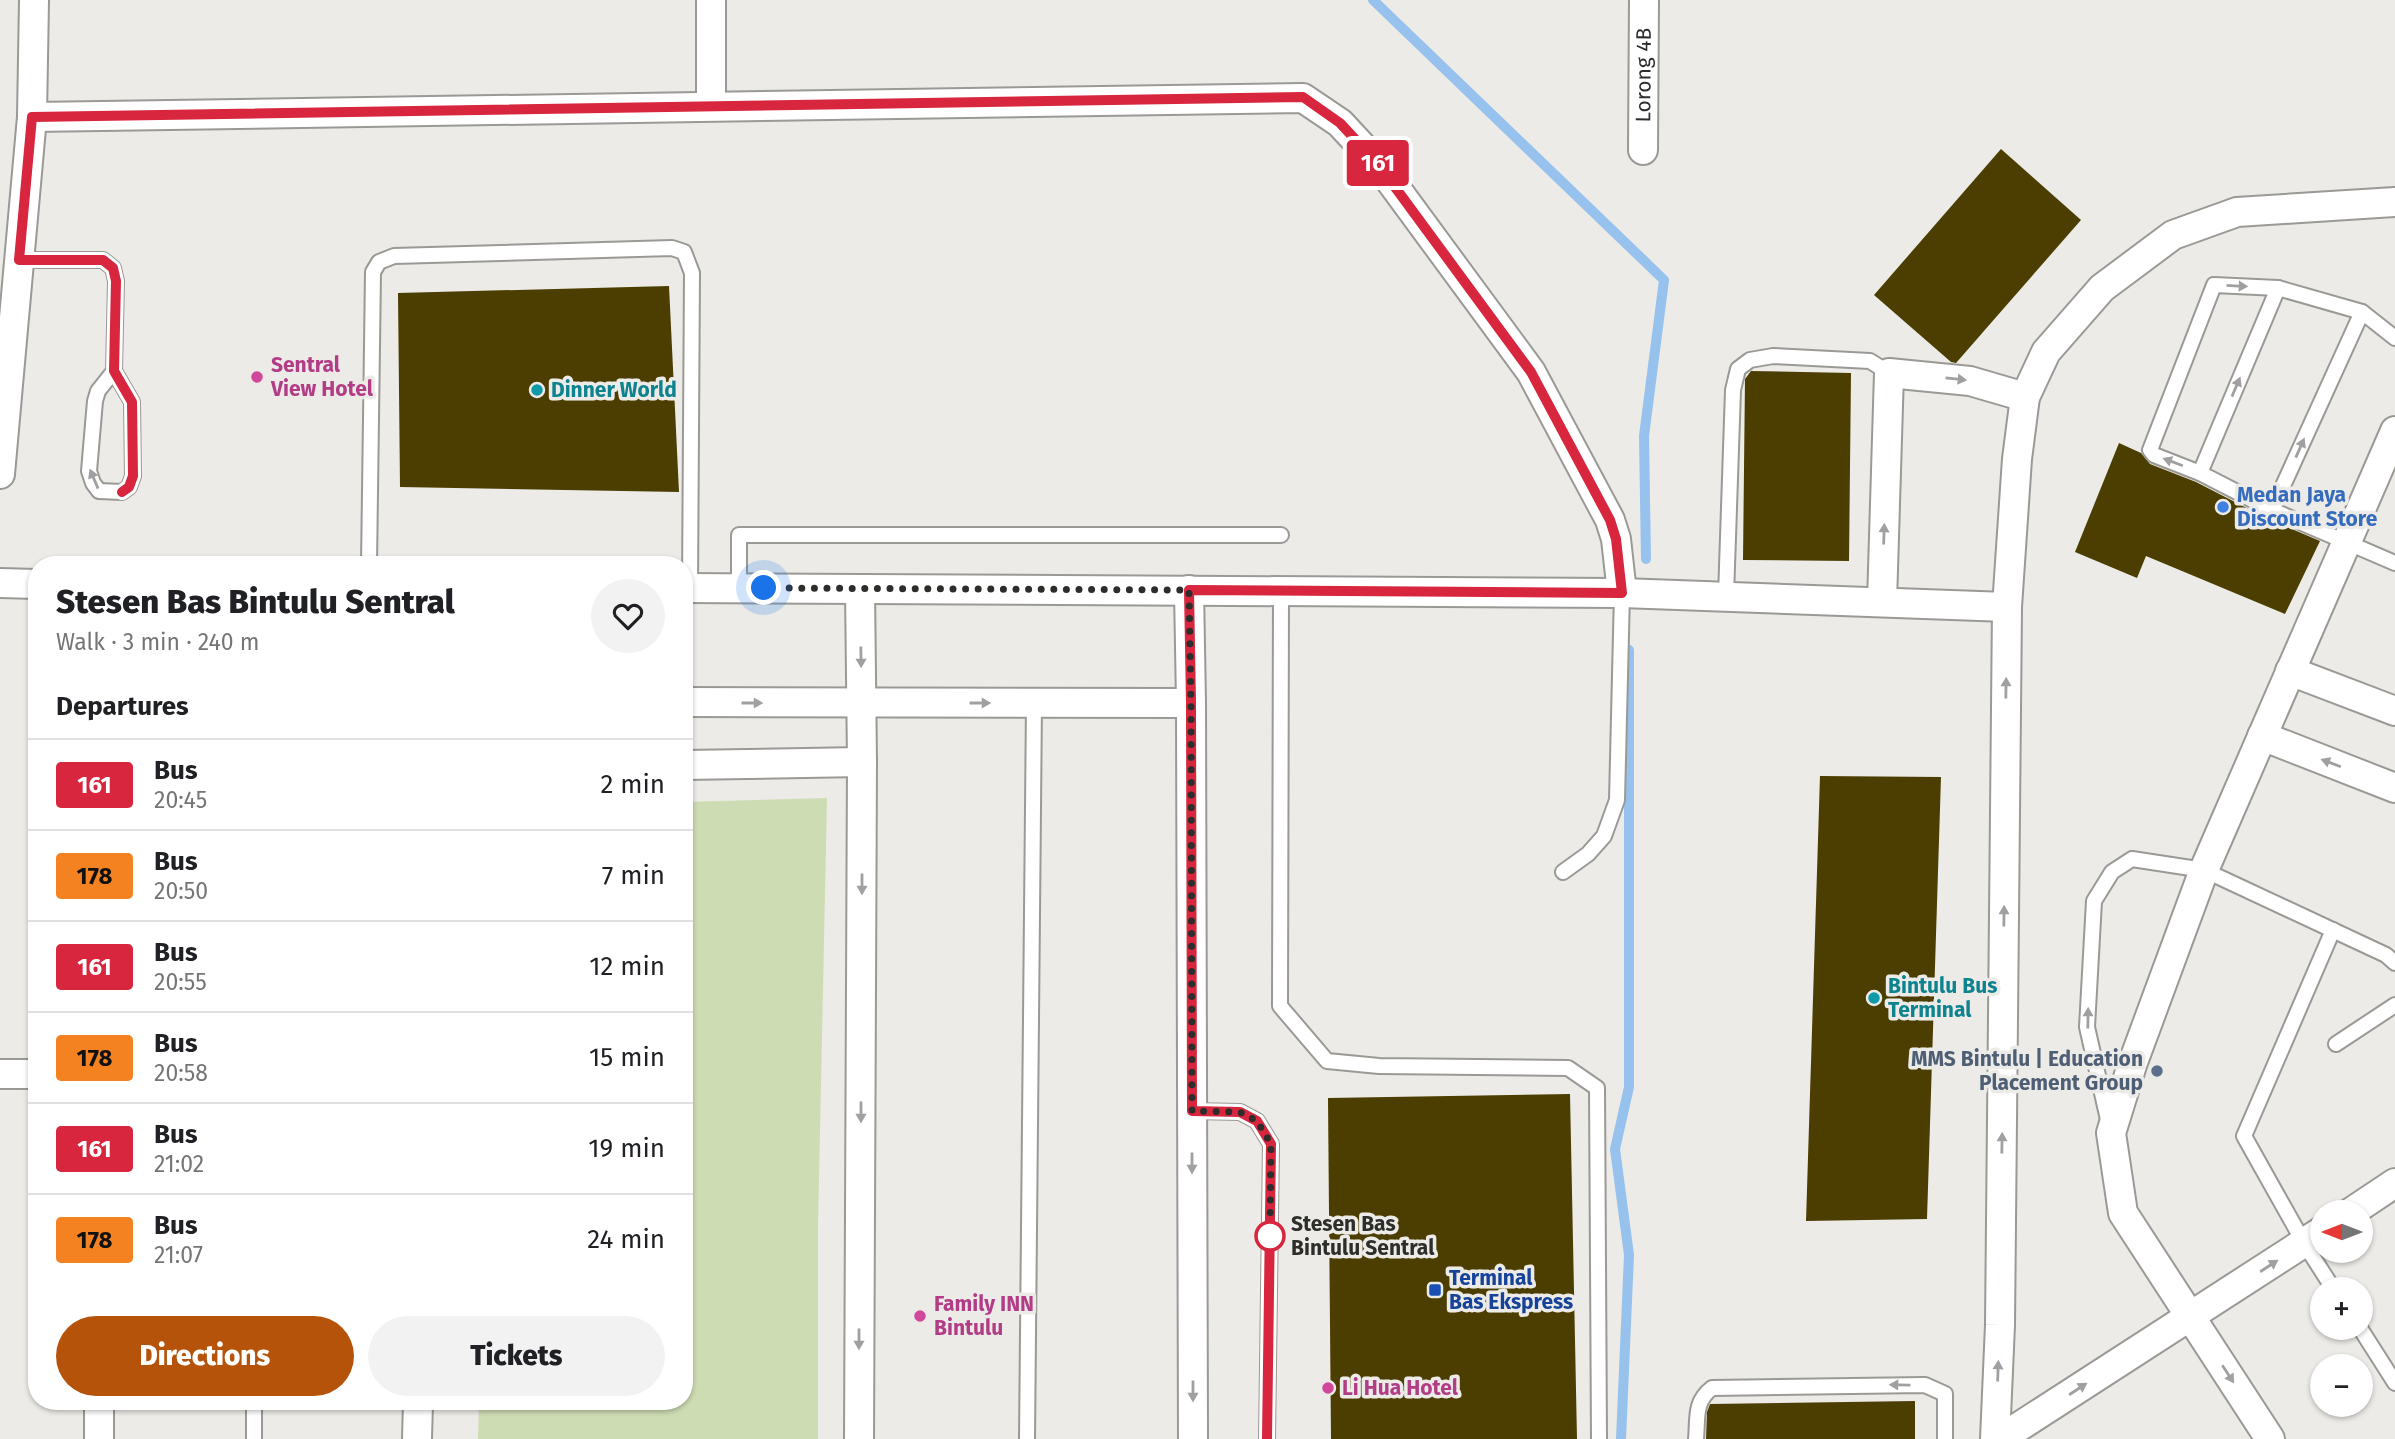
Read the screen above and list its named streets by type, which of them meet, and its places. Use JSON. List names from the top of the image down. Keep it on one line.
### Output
{"streets":{"street":["Lorong 4B"]},"places":{"other":["Sentral View Hotel","Dinner World","Medan Jaya Discount Store","Bintulu Bus Terminal","MMS Bintulu | Education Placement Group","Stesen Bas Bintulu Sentral","Family INN Bintulu","Li Hua Hotel"],"transit":["Terminal Bas Ekspress"]},"lines":["bus line 161"],"north":"left","page":{"on_map":"161","heading":[["Stesen Bas Bintulu Sentral","Walk · 3 min · 240 m"],"Departures"],"list":[{"mark":"161","name":"Bus","note":"20:45","value":"2 min"},{"mark":"178","name":"Bus","note":"20:50","value":"7 min"},{"mark":"161","name":"Bus","note":"20:55","value":"12 min"},{"mark":"178","name":"Bus","note":"20:58","value":"15 min"},{"mark":"161","name":"Bus","note":"21:02","value":"19 min"},{"mark":"178","name":"Bus","note":"21:07","value":"24 min"}],"map_buttons":["+","−"],"buttons":["Directions","Tickets"]}}
